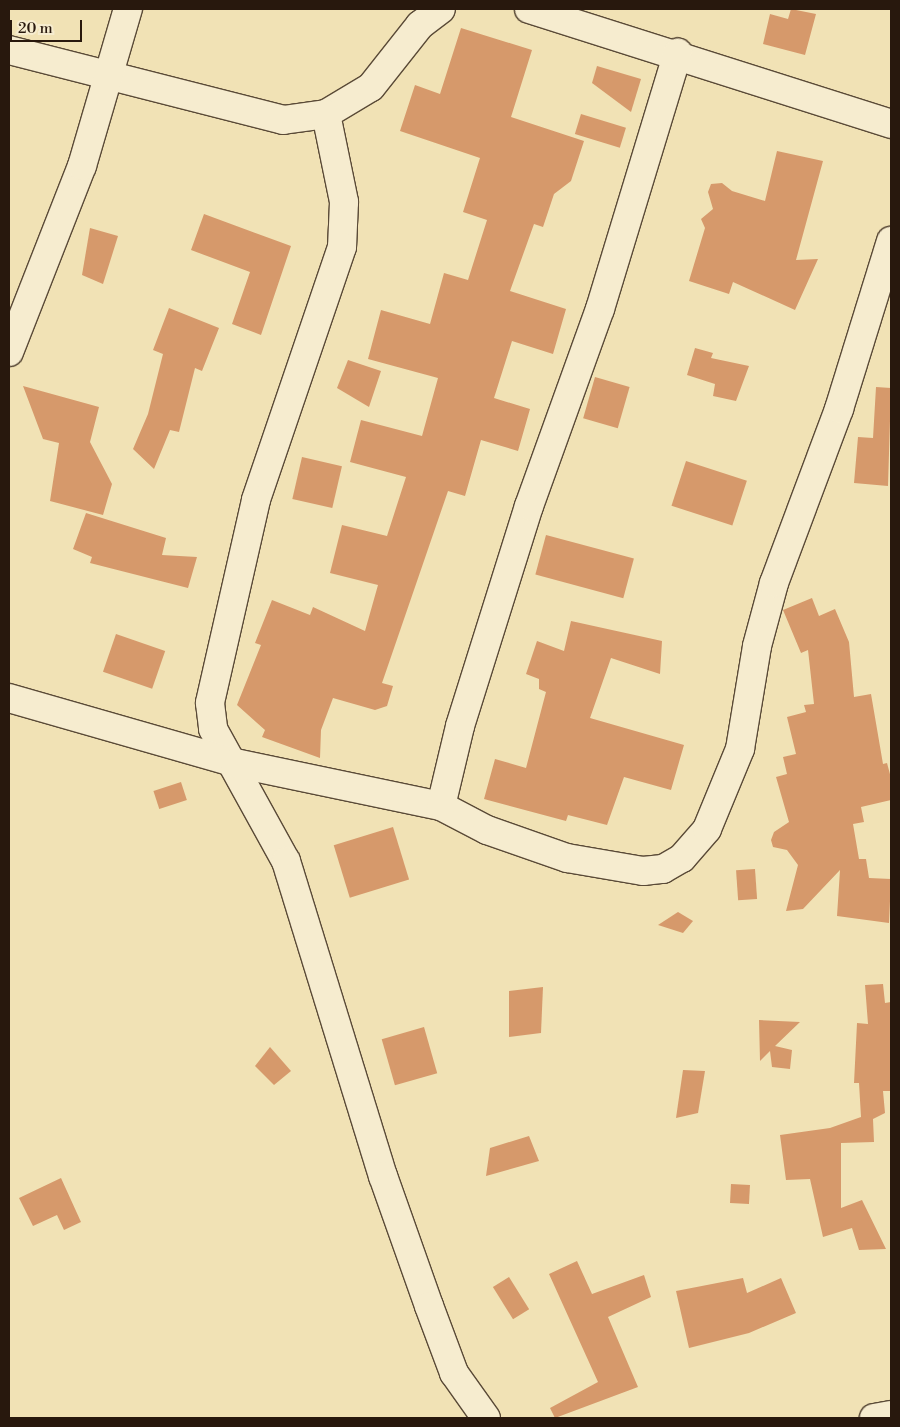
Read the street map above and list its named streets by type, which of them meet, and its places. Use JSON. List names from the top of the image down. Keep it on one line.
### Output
{"scale_bar":"20 m"}
